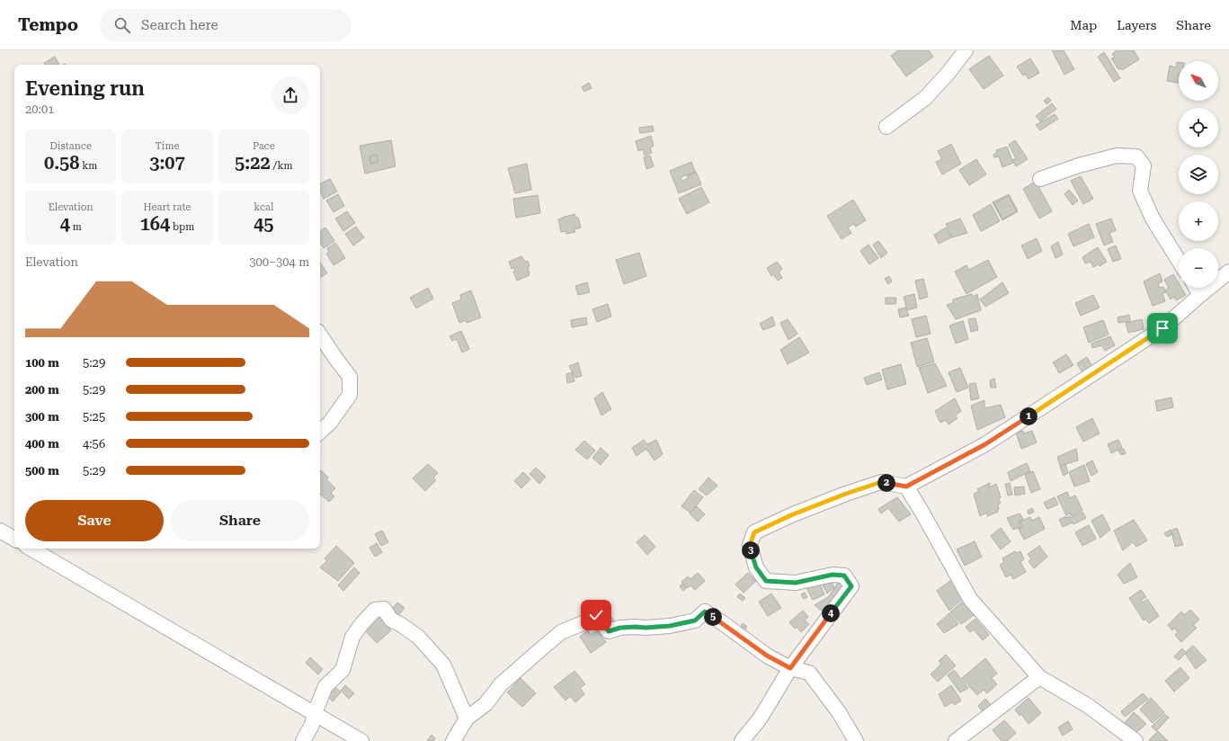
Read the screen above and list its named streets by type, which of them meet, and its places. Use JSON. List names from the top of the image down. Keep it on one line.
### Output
{"north":"top left","page":{"header":"Tempo","search":"Search here","nav":["Map","Layers","Share"],"map_buttons":["+","−"],"heading":["Evening run","20:01"],"stats":[["Distance","0.58 km"],["Time","3:07"],["Pace","5:22 /km"],["Elevation","4 m"],["Heart rate","164 bpm"],["kcal","45"]],"chart":["Elevation","300–304 m"],"list":[{"name":"100 m","note":"5:29"},{"name":"200 m","note":"5:29"},{"name":"300 m","note":"5:25"},{"name":"400 m","note":"4:56"},{"name":"500 m","note":"5:29"}],"pins":["1","2","3","4","5"],"buttons":["Save","Share"]}}
